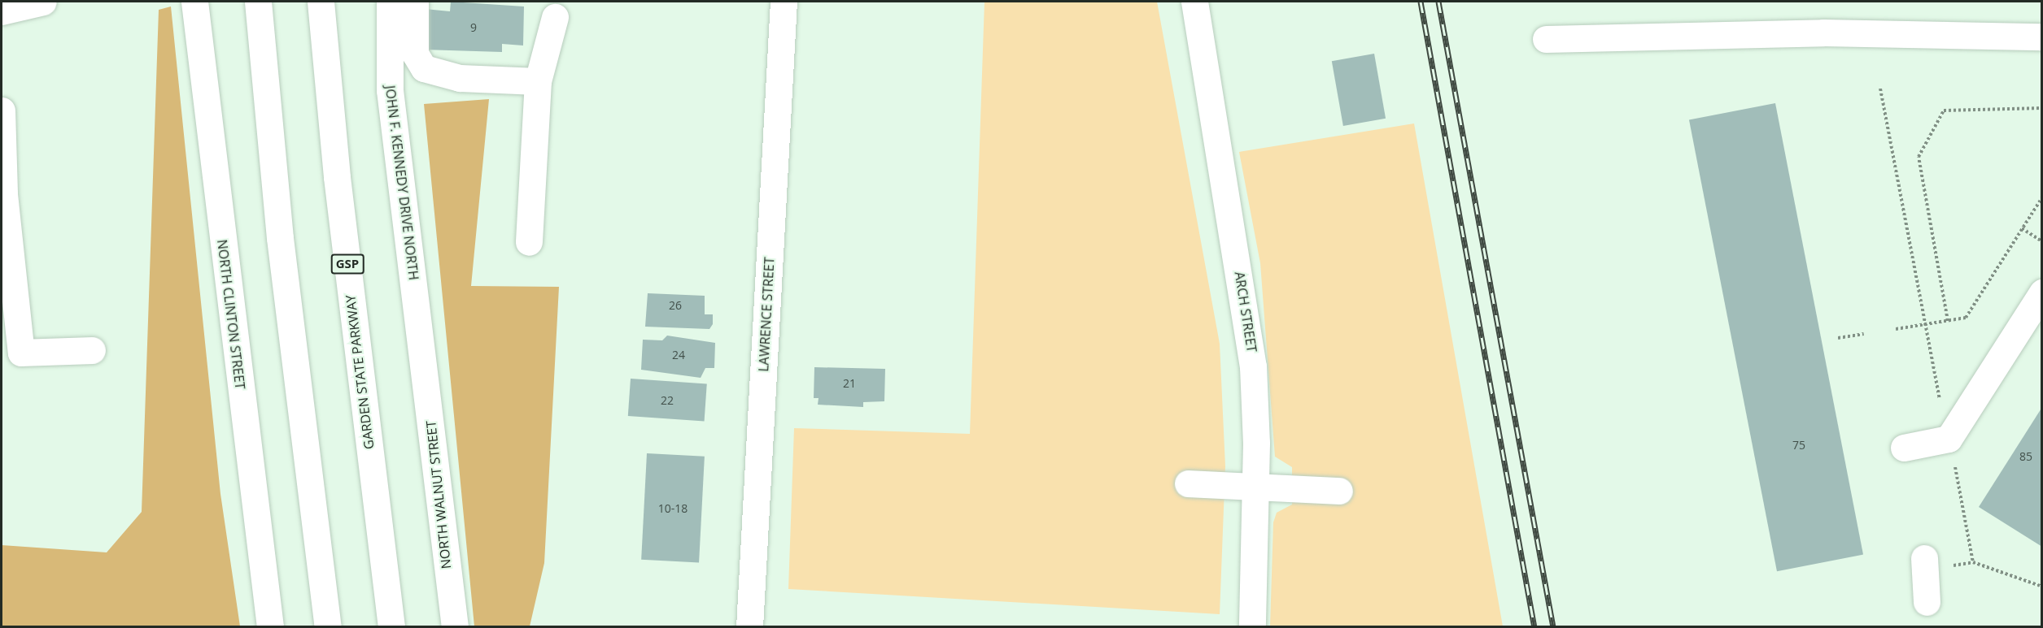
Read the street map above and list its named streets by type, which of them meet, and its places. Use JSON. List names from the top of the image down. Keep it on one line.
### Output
{"streets":{"main road":["JOHN F. KENNEDY DRIVE NORTH","GSP","ARCH STREET","NORTH CLINTON STREET","LAWRENCE STREET","GARDEN STATE PARKWAY","NORTH WALNUT STREET"]},"crossings":[["JOHN F. KENNEDY DRIVE NORTH","NORTH WALNUT STREET"]],"house_numbers":["9","26","24","21","22","75","85","10-18"]}
